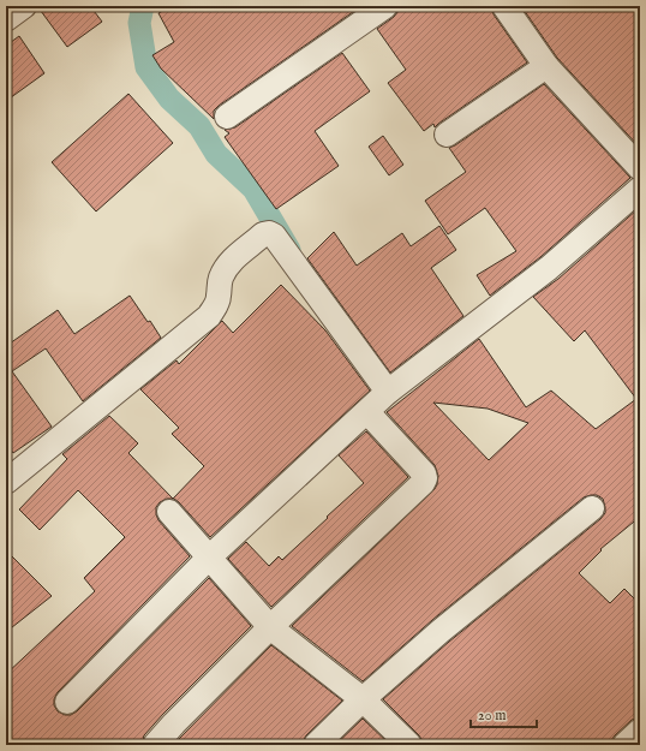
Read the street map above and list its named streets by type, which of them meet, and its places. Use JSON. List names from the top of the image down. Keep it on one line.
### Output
{"scale_bar":"20 m"}
